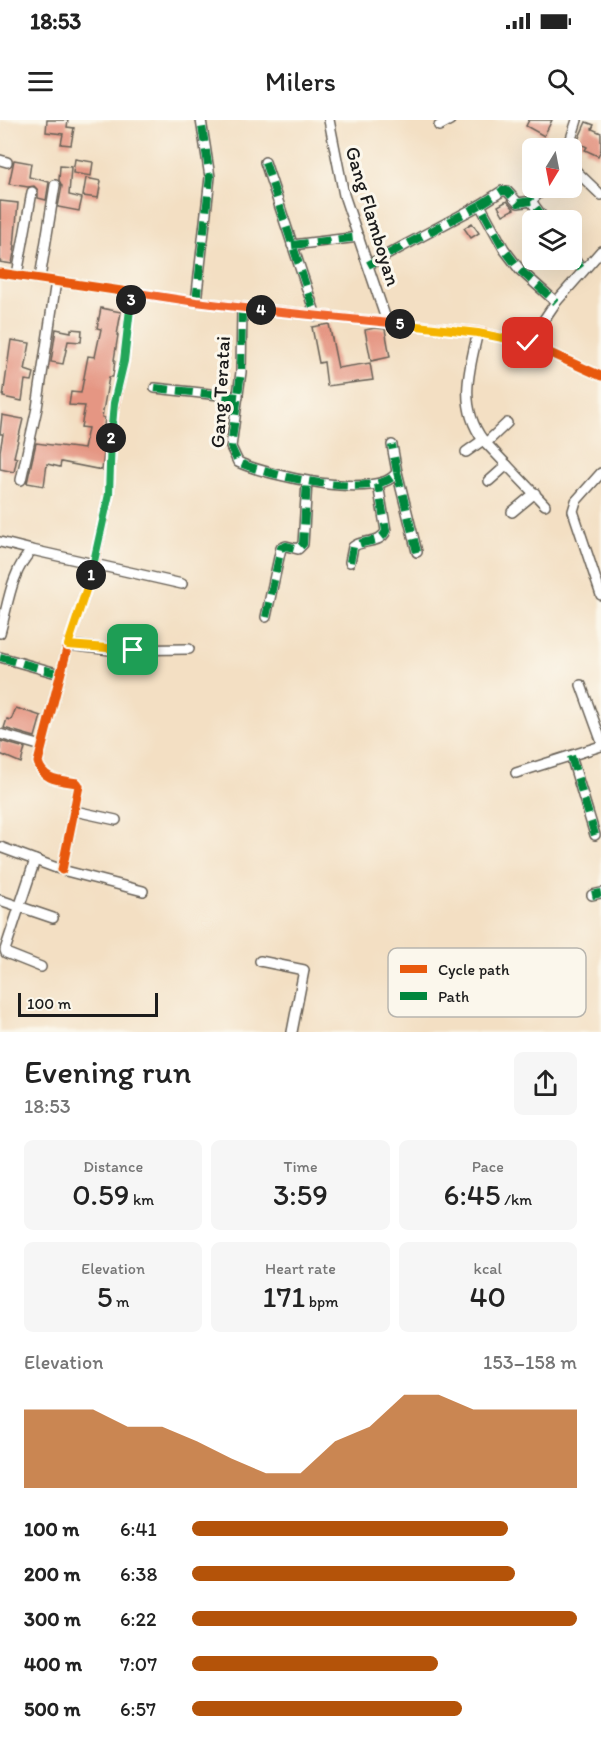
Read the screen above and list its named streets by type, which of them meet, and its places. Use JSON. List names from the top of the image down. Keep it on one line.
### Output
{"streets":{"street":["Gang Flamboyan","Gang Teratai"]},"legend":["Cycle path","Path"],"scale_bar":"100 m","north":"bottom","page":{"status":"18:53","header":"Milers","pins":["3","4","5","2","1"],"scale":"100 m","heading":["Evening run","18:53"],"stats":[["Distance","0.59 km"],["Time","3:59"],["Pace","6:45 /km"],["Elevation","5 m"],["Heart rate","171 bpm"],["kcal","40"]],"chart":["Elevation","153–158 m"],"list":[{"name":"100 m","note":"6:41"},{"name":"200 m","note":"6:38"},{"name":"300 m","note":"6:22"},{"name":"400 m","note":"7:07"},{"name":"500 m","note":"6:57"}]}}
